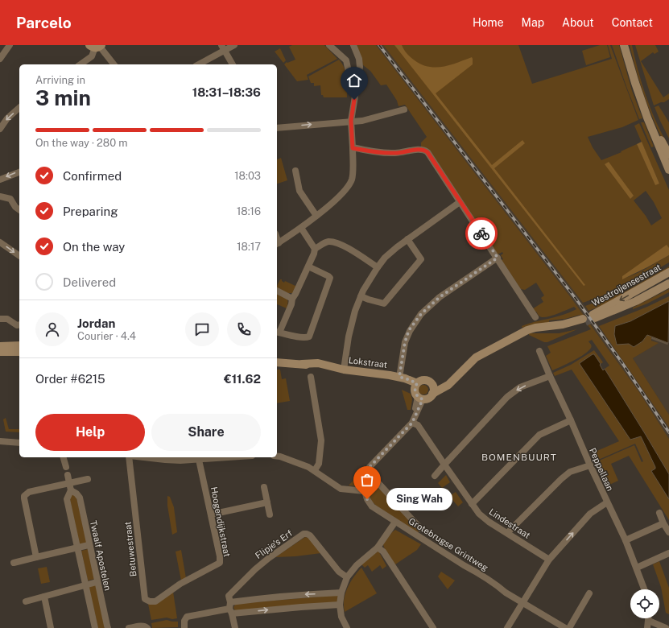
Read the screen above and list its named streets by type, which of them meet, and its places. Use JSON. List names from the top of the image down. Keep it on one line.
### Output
{"streets":{"main road":["Westroijensestraat","Lokstraat"],"street":["Peppellaan","Hoogendijkstraat","Lindestraat","Flipje's Erf","Grotebrugse Grintweg","Betuwestraat","Twaalf Apostelen"]},"crossings":[["Hoogendijkstraat","Betuwestraat"]],"districts":["BOMENBUURT"],"places":["Sing Wah"],"page":{"header":"Parcelo","nav":["Home","Map","About","Contact"],"heading":["3 min","Arriving in","18:31–18:36"],"panel":["Jordan","Courier · 4.4","Order #6215","€11.62"],"bar":"On the way · 280 m","list":[["Confirmed","18:03"],["Preparing","18:16"],["On the way","18:17"],"Delivered"],"buttons":["Help","Share"],"bubble":"Sing Wah"}}
